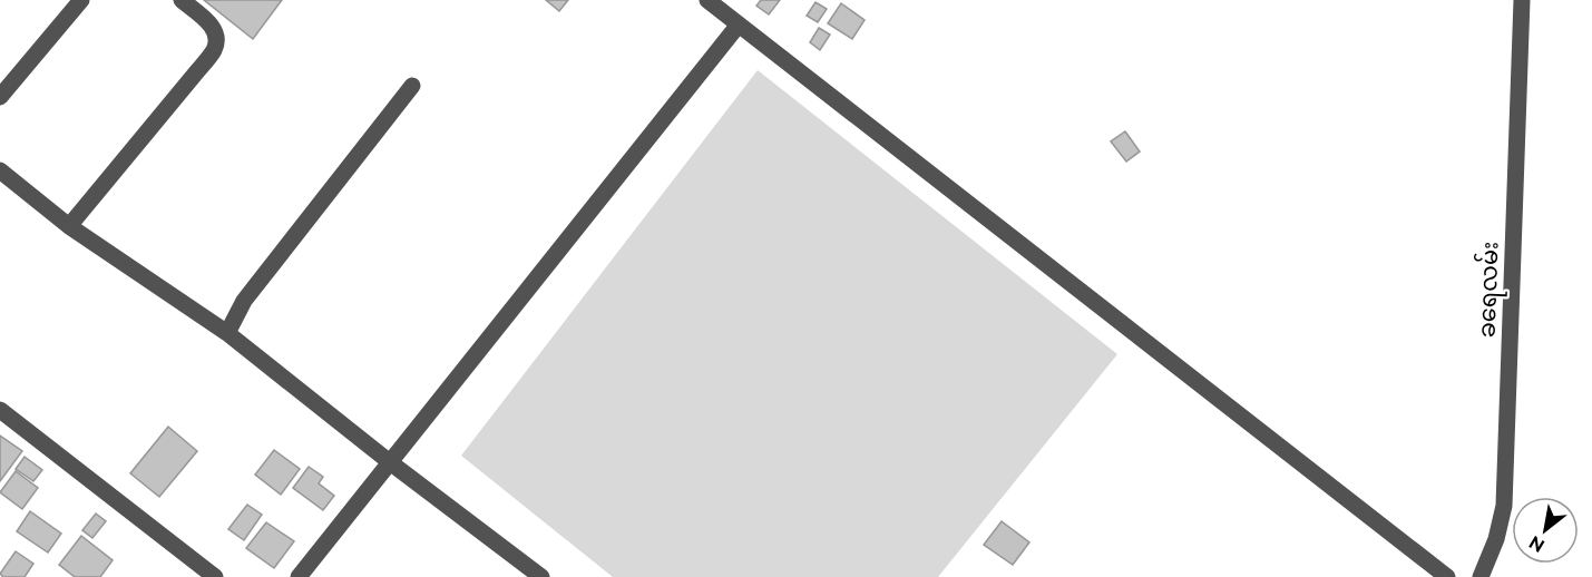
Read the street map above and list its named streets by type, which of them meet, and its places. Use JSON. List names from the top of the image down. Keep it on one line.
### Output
{"streets":{"street":["ခရေလမ်း"]},"north":"bottom left"}
